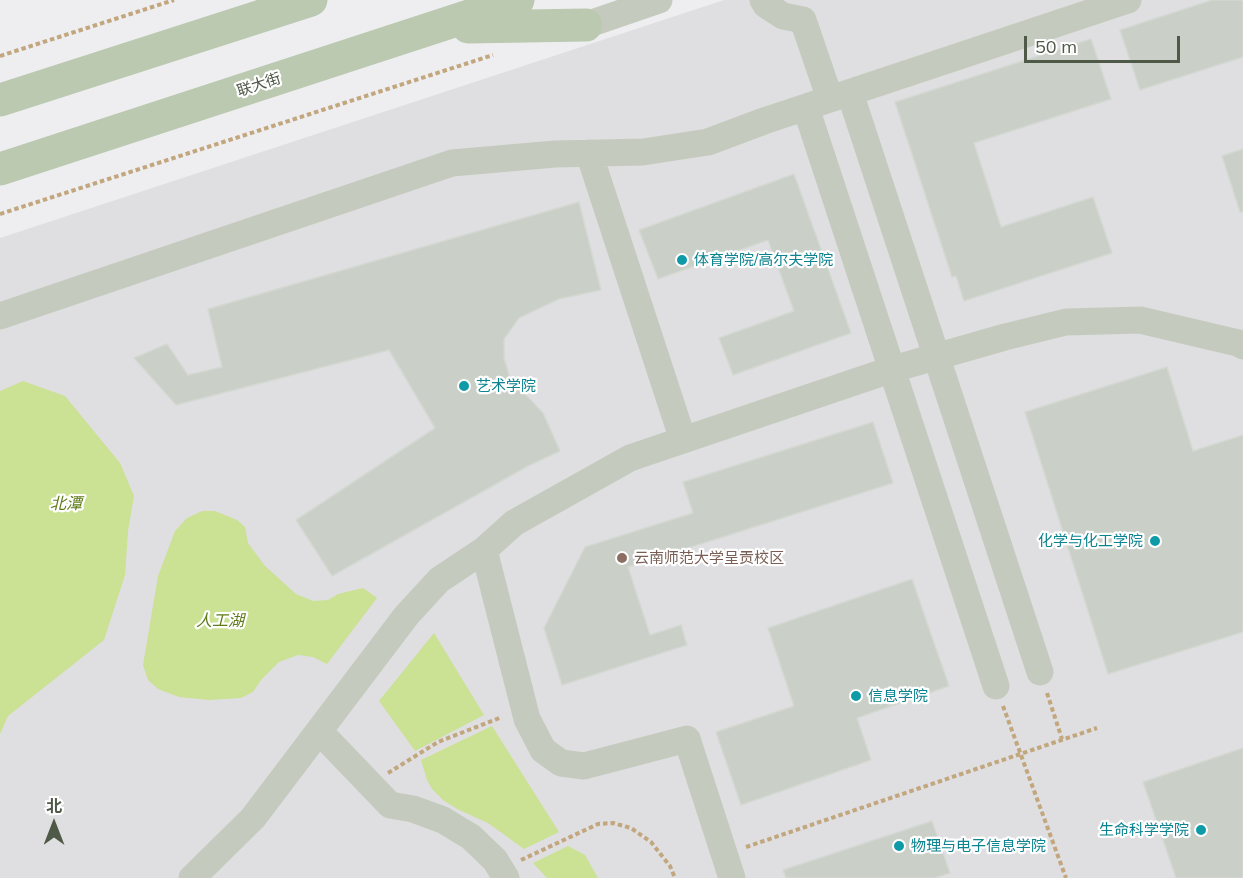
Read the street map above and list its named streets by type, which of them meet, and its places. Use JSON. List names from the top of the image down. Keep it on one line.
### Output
{"streets":{"main road":["联大街"]},"water":["北潭","人工湖"],"places":["体育学院/高尔夫学院","艺术学院","化学与化工学院","云南师范大学呈贡校区","信息学院","生命科学学院","物理与电子信息学院"],"scale_bar":"50 m","north":"top"}
